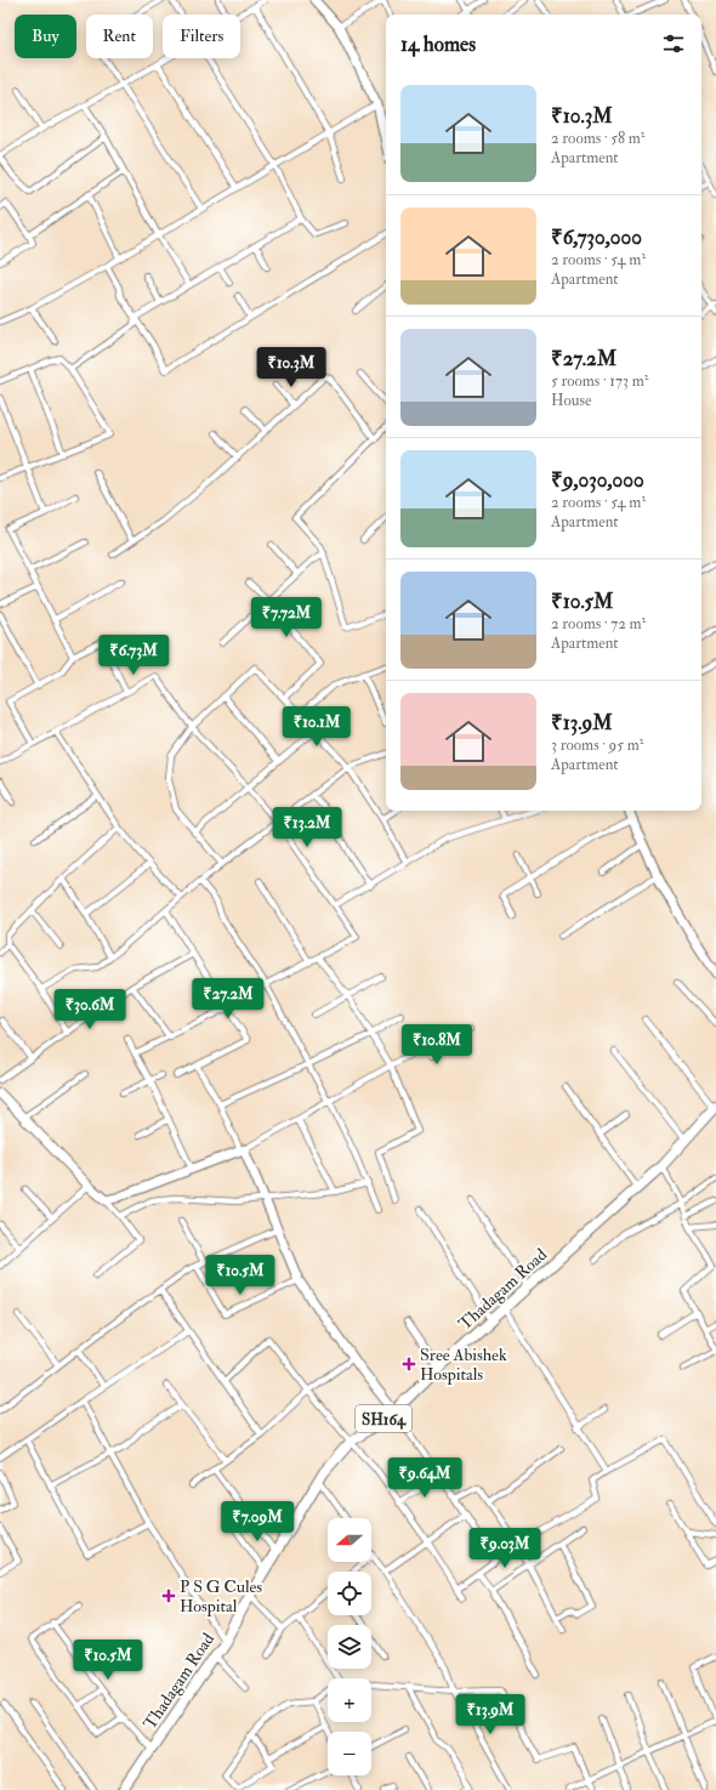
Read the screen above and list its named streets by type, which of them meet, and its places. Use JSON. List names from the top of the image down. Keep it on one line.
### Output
{"streets":{"main road":["Thadagam Road","SH164"]},"places":{"health":["Sree Abishek Hospitals","P S G Cules Hospital"]},"north":"left","page":{"chip":["Buy","Rent","Filters"],"heading":"14 homes","list":[{"name":"₹10.3M","note":"2 rooms · 58 m² · Apartment"},{"name":"₹6,730,000","note":"2 rooms · 54 m² · Apartment"},{"name":"₹27.2M","note":"5 rooms · 173 m² · House"},{"name":"₹9,030,000","note":"2 rooms · 54 m² · Apartment"},{"name":"₹10.5M","note":"2 rooms · 72 m² · Apartment"},{"name":"₹13.9M","note":"3 rooms · 95 m² · Apartment"}],"price":["₹10.3M","₹7.72M","₹6.73M","₹10.1M","₹13.2M","₹27.2M","₹30.6M","₹10.8M","₹10.5M","₹9.64M","₹7.09M","₹9.03M","₹10.5M","₹13.9M"],"map_buttons":["+","−"]}}
